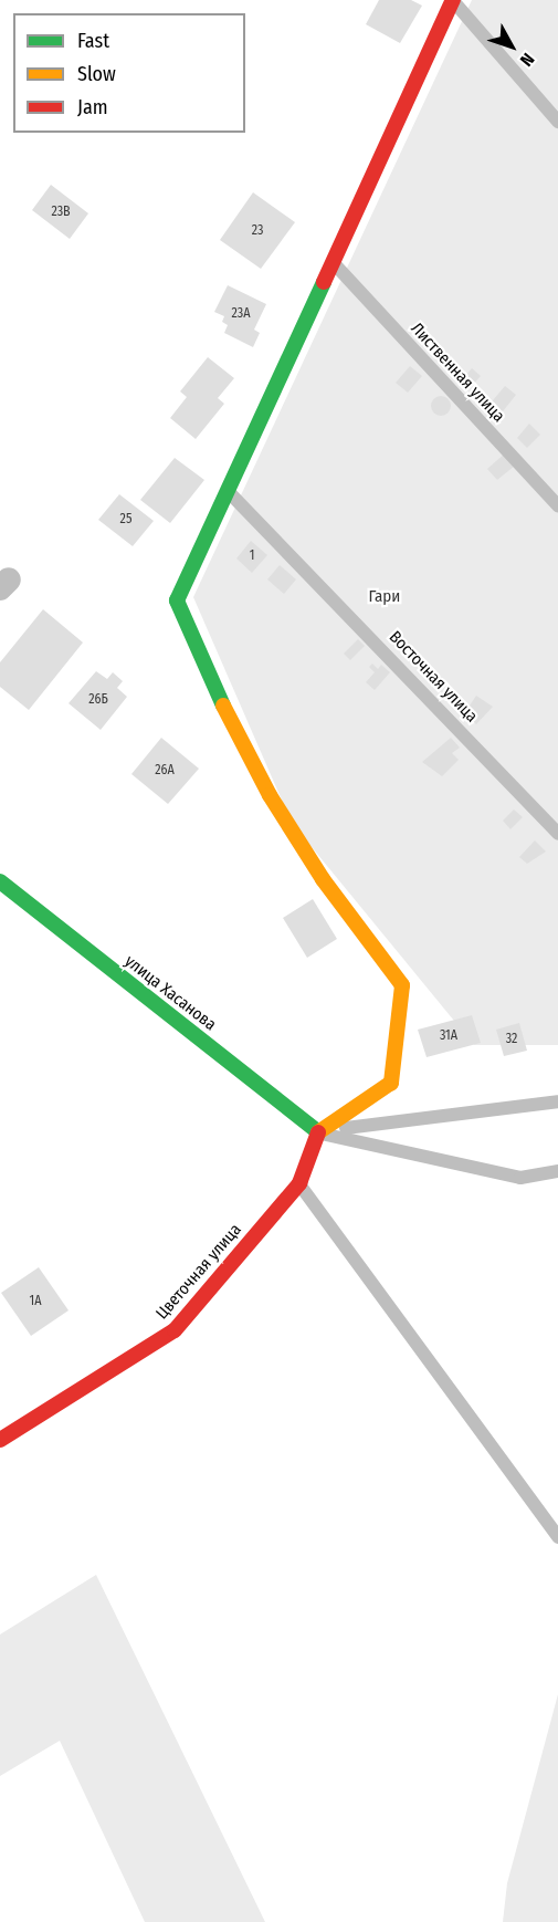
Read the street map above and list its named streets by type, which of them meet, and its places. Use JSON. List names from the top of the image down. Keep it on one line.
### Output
{"streets":{"street":["улица Хасанова","Цветочная улица"],"lane":["Лиственная улица","Восточная улица"]},"crossings":[["улица Хасанова","Цветочная улица"]],"parks":["Гари"],"house_numbers":["23В","23","23А","25","1","26Б","26А","31А","32","1А"],"legend":["Fast","Slow","Jam"],"north":"bottom right"}
